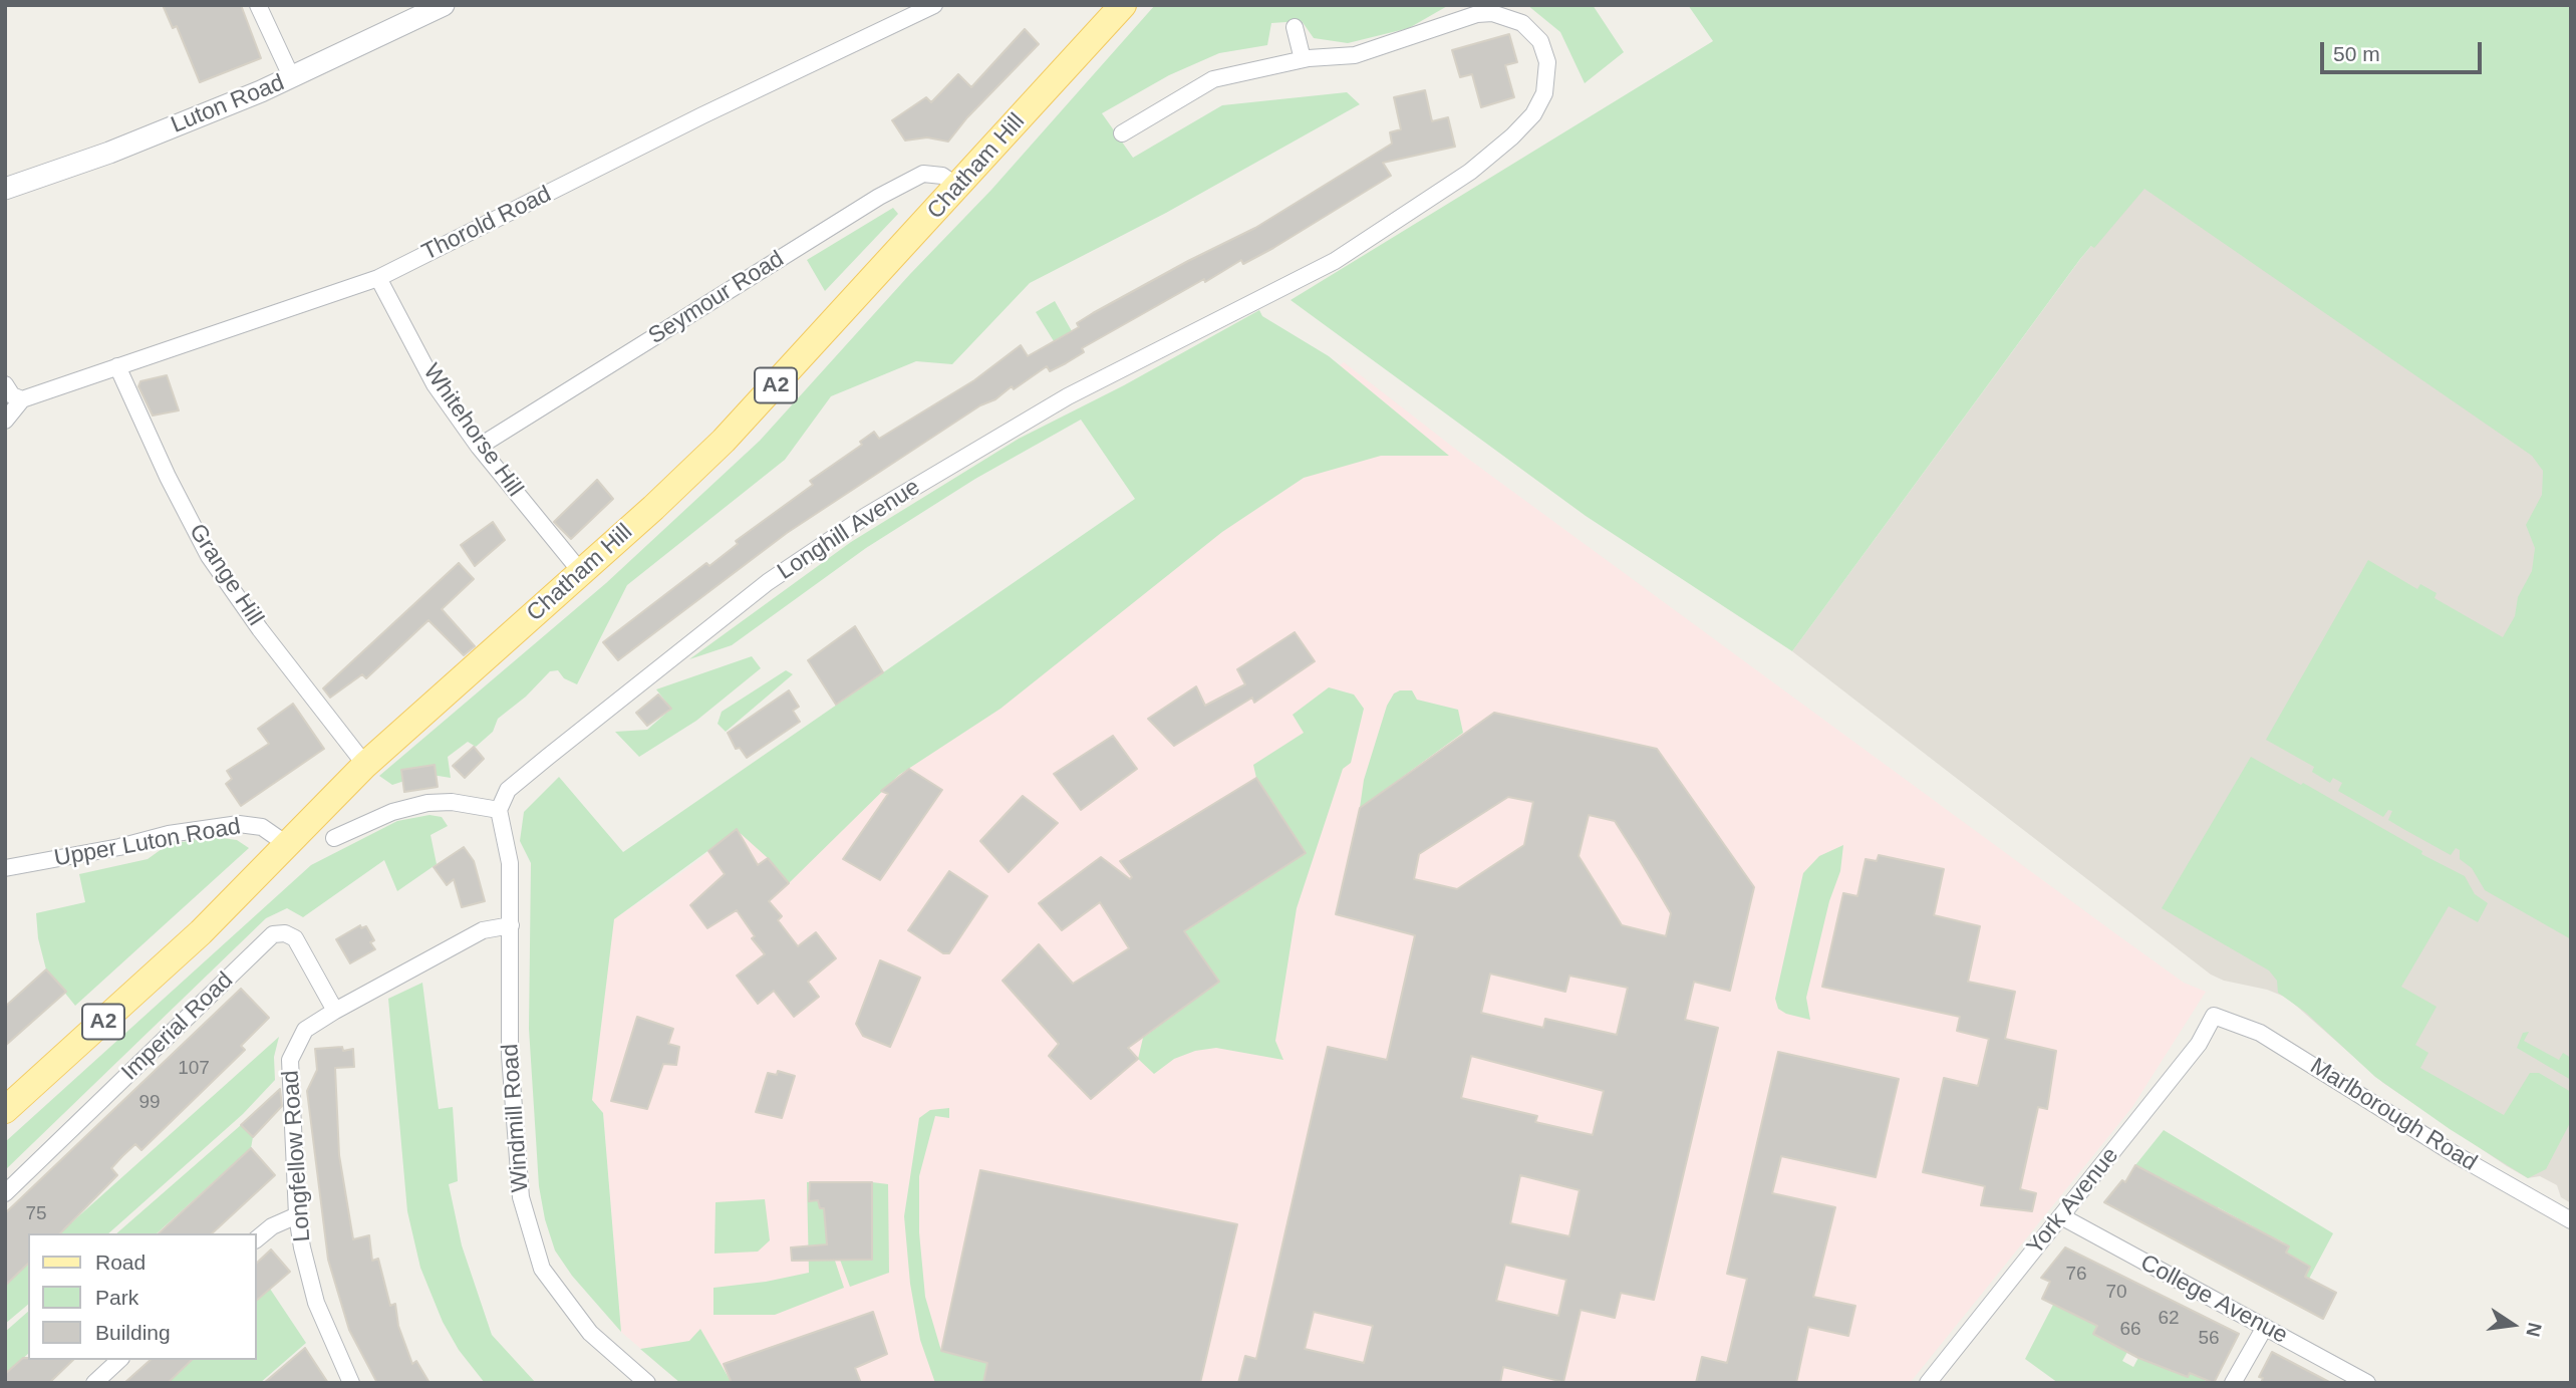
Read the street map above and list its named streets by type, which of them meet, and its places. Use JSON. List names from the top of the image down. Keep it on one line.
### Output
{"streets":{"main road":["Chatham Hill","A2"],"street":["Luton Road","Thorold Road","Seymour Road","Whitehorse Hill","Longhill Avenue","Grange Hill","Upper Luton Road","Imperial Road","Marlborough Road","Windmill Road","Longfellow Road","York Avenue","College Avenue"]},"crossings":[["Chatham Hill","Seymour Road"],["Chatham Hill","Whitehorse Hill"],["Chatham Hill","Grange Hill"],["Chatham Hill","Upper Luton Road"],["Thorold Road","Whitehorse Hill"],["Thorold Road","Grange Hill"],["Seymour Road","Whitehorse Hill"],["Longhill Avenue","Windmill Road"],["Imperial Road","Longfellow Road"],["Marlborough Road","York Avenue"],["Windmill Road","Longfellow Road"],["York Avenue","College Avenue"]],"house_numbers":["107","99","75","76","70","62","66","56"],"legend":["Road","Park","Building"],"scale_bar":"50 m","north":"right"}
